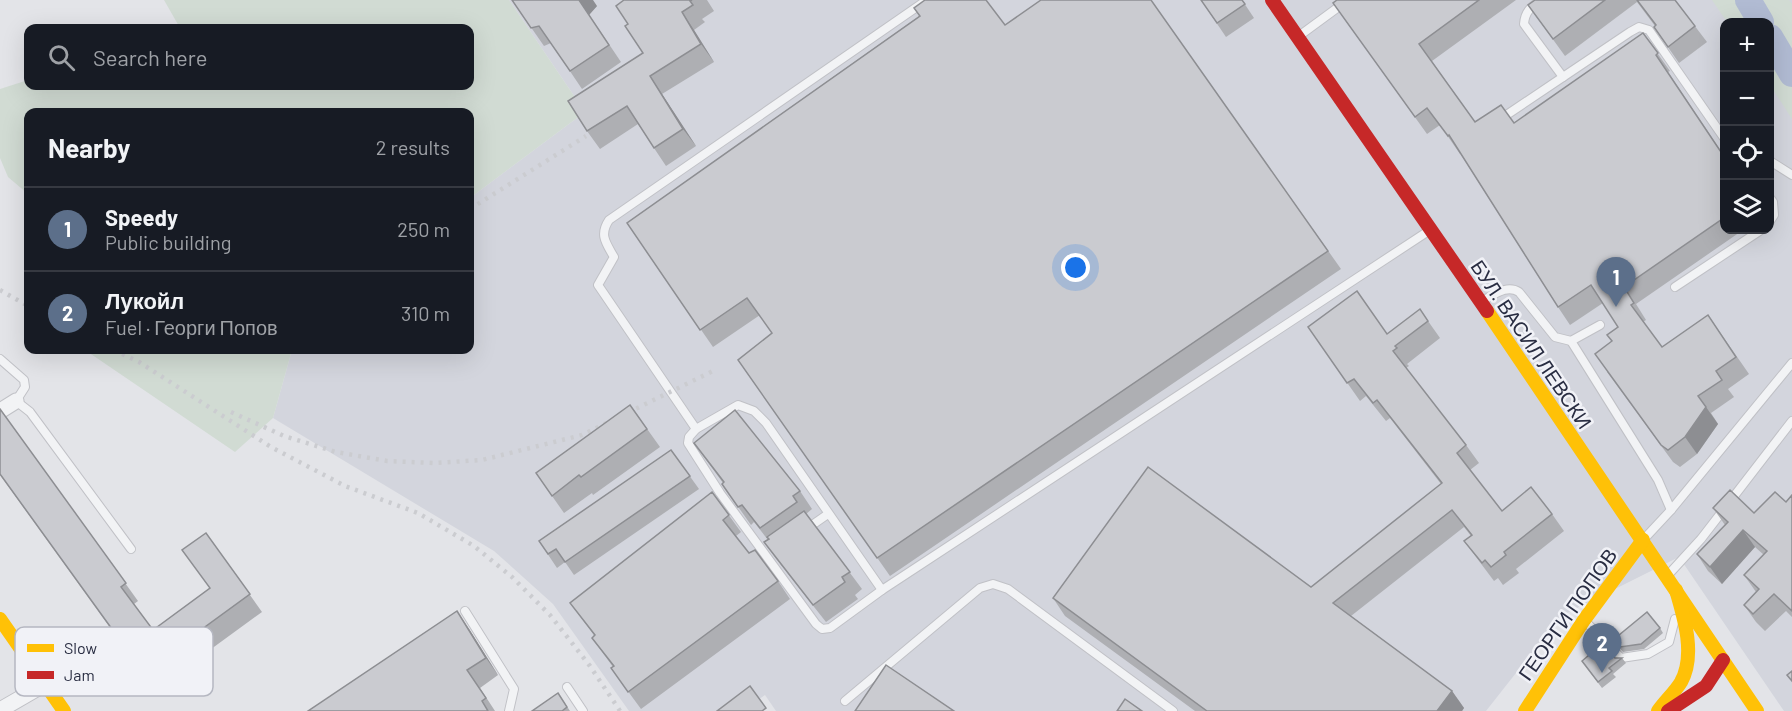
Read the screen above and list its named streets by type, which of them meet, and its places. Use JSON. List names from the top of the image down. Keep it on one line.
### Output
{"streets":{"street":["БУЛ. ВАСИЛ ЛЕВСКИ","ГЕОРГИ ПОПОВ"]},"crossings":[["БУЛ. ВАСИЛ ЛЕВСКИ","ГЕОРГИ ПОПОВ"]],"legend":["Slow","Jam"],"page":{"map_buttons":["+","−"],"search":"Search here","heading":["Nearby","2 results"],"list":[{"mark":"1","name":"Speedy","note":"Public building","value":"250 m"},{"mark":"2","name":"Лукойл","note":"Fuel · Георги Попов","value":"310 m"}],"pins":["1","2"]}}
